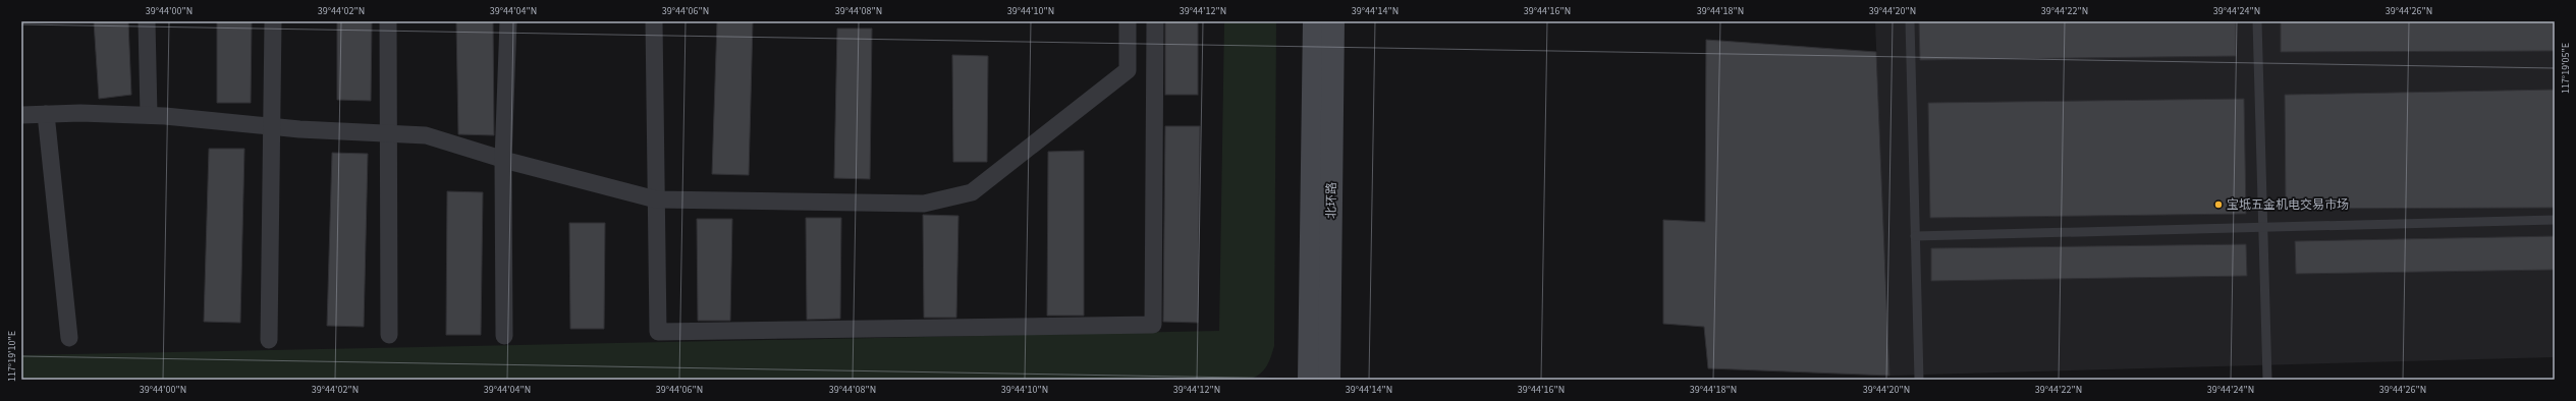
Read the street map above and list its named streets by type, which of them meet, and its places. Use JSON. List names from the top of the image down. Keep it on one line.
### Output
{"streets":{"main road":["北环路"]},"places":["宝坻五金机电交易市场"],"coordinates":["39°44'00\"N","39°44'02\"N","39°44'04\"N","39°44'06\"N","39°44'08\"N","39°44'10\"N","39°44'12\"N","39°44'14\"N","39°44'16\"N","39°44'18\"N","39°44'20\"N","39°44'22\"N","39°44'24\"N","39°44'26\"N","117°19'05\"E","117°19'10\"E"]}
